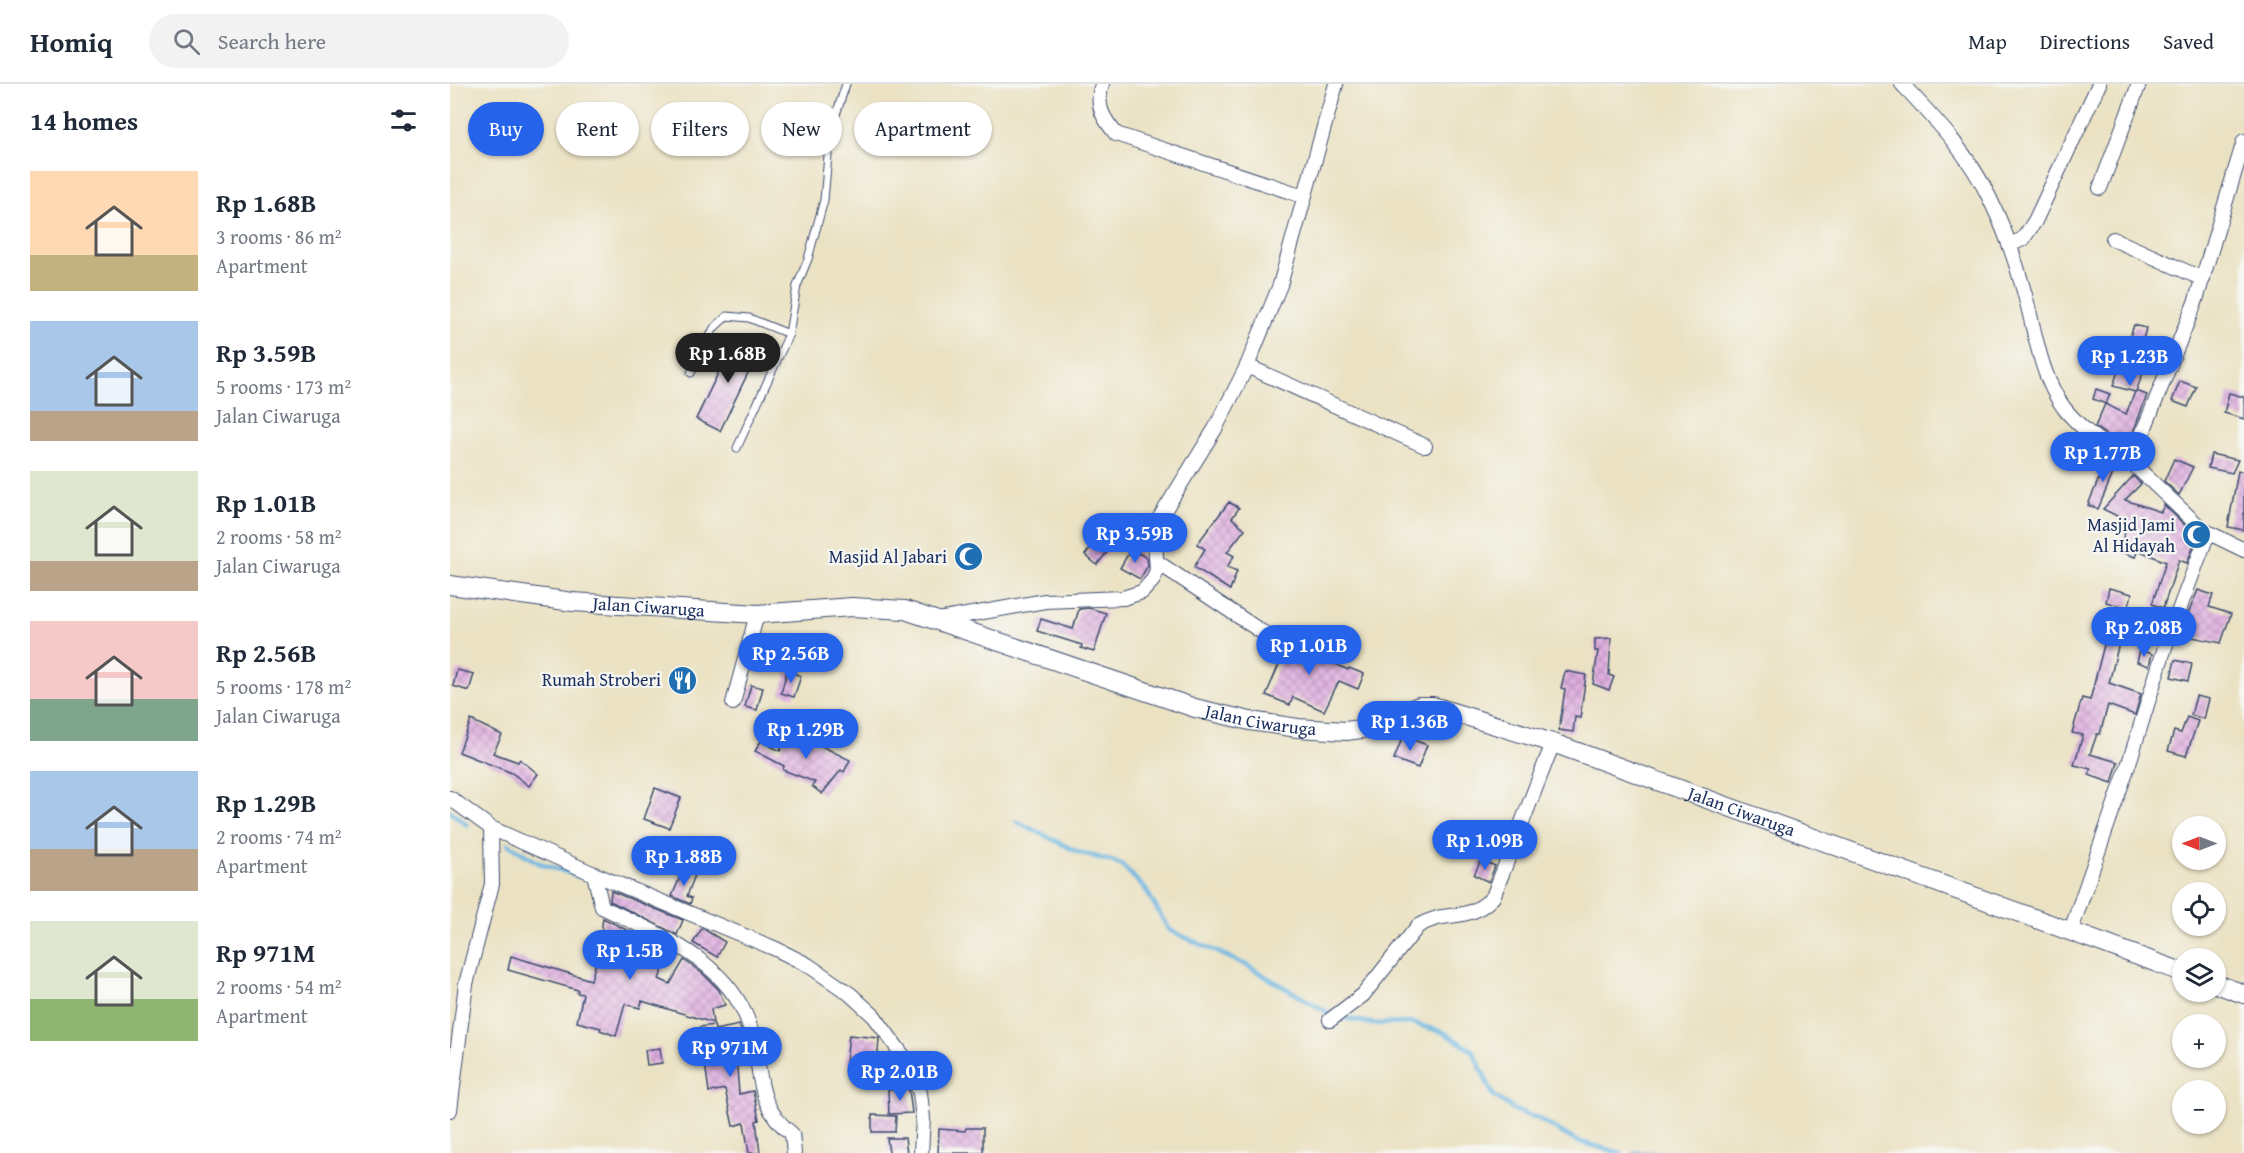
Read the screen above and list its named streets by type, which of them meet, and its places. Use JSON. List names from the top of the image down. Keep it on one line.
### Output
{"streets":{"street":["Jalan Ciwaruga"]},"places":{"mosque":["Masjid Jami Al Hidayah","Masjid Al Jabari"],"restaurant":["Rumah Stroberi"]},"north":"left","page":{"header":"Homiq","search":"Search here","nav":["Map","Directions","Saved"],"heading":"14 homes","chip":["Buy","Rent","Filters","New","Apartment"],"list":[{"name":"Rp 1.68B","note":"3 rooms · 86 m² · Apartment"},{"name":"Rp 3.59B","note":"5 rooms · 173 m² · Jalan Ciwaruga"},{"name":"Rp 1.01B","note":"2 rooms · 58 m² · Jalan Ciwaruga"},{"name":"Rp 2.56B","note":"5 rooms · 178 m² · Jalan Ciwaruga"},{"name":"Rp 1.29B","note":"2 rooms · 74 m² · Apartment"},{"name":"Rp 971M","note":"2 rooms · 54 m² · Apartment"}],"price":["Rp 1.68B","Rp 1.23B","Rp 1.77B","Rp 3.59B","Rp 2.08B","Rp 1.01B","Rp 2.56B","Rp 1.36B","Rp 1.29B","Rp 1.09B","Rp 1.88B","Rp 1.5B","Rp 971M","Rp 2.01B"],"map_buttons":["+","−"]}}
